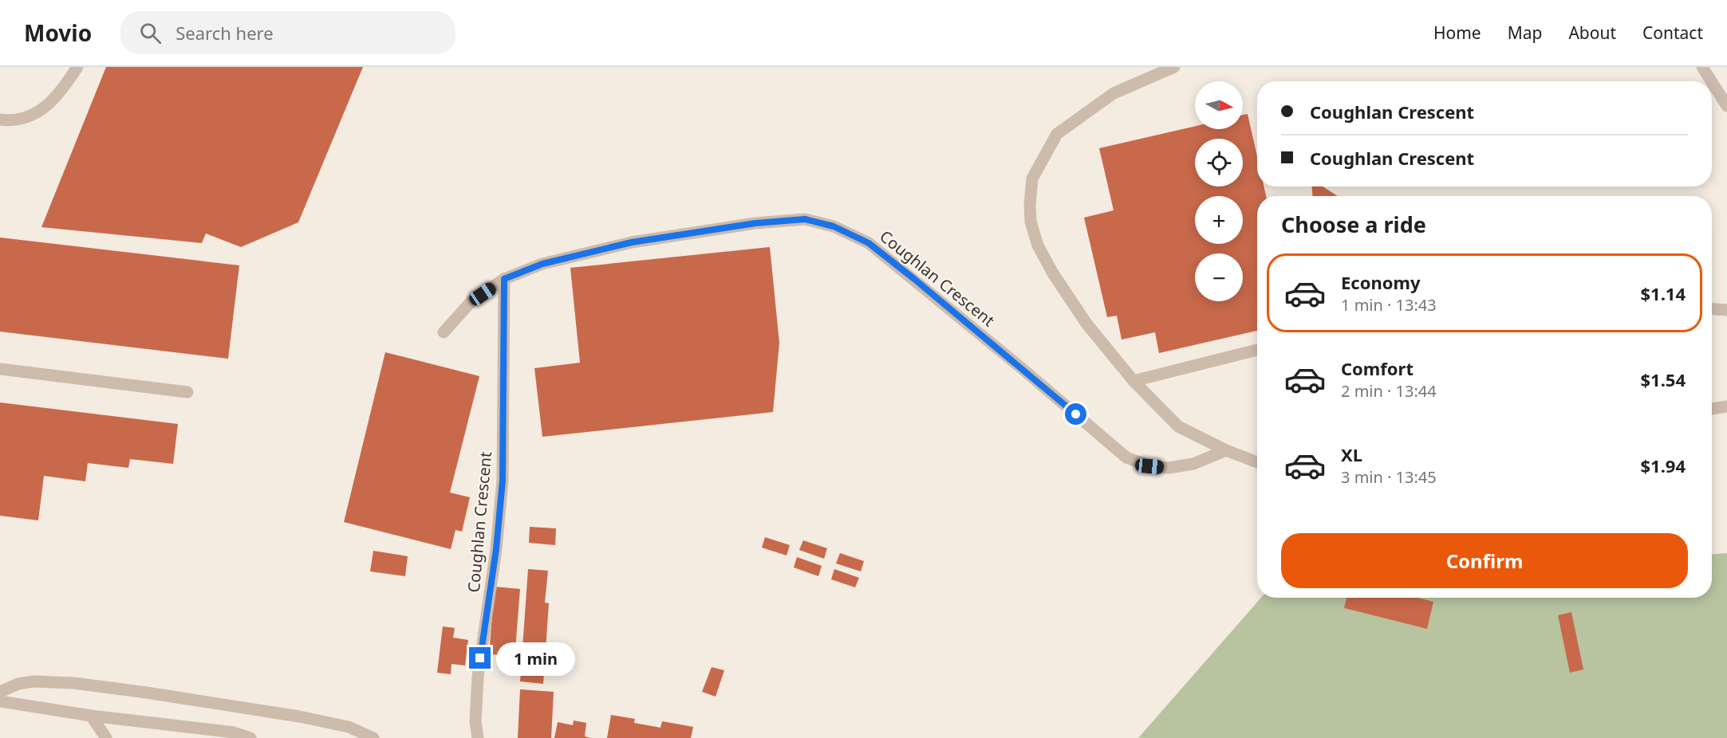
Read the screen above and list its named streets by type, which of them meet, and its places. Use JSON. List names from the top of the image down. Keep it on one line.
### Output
{"streets":{"lane":["Coughlan Crescent"]},"north":"right","page":{"header":"Movio","search":"Search here","nav":["Home","Map","About","Contact"],"map_buttons":["+","−"],"banner":["Coughlan Crescent","Coughlan Crescent"],"heading":"Choose a ride","list":[{"name":"Economy","note":"1 min · 13:43","value":"$1.14"},{"name":"Comfort","note":"2 min · 13:44","value":"$1.54"},{"name":"XL","note":"3 min · 13:45","value":"$1.94"}],"buttons":"Confirm","bubble":"1 min"}}
